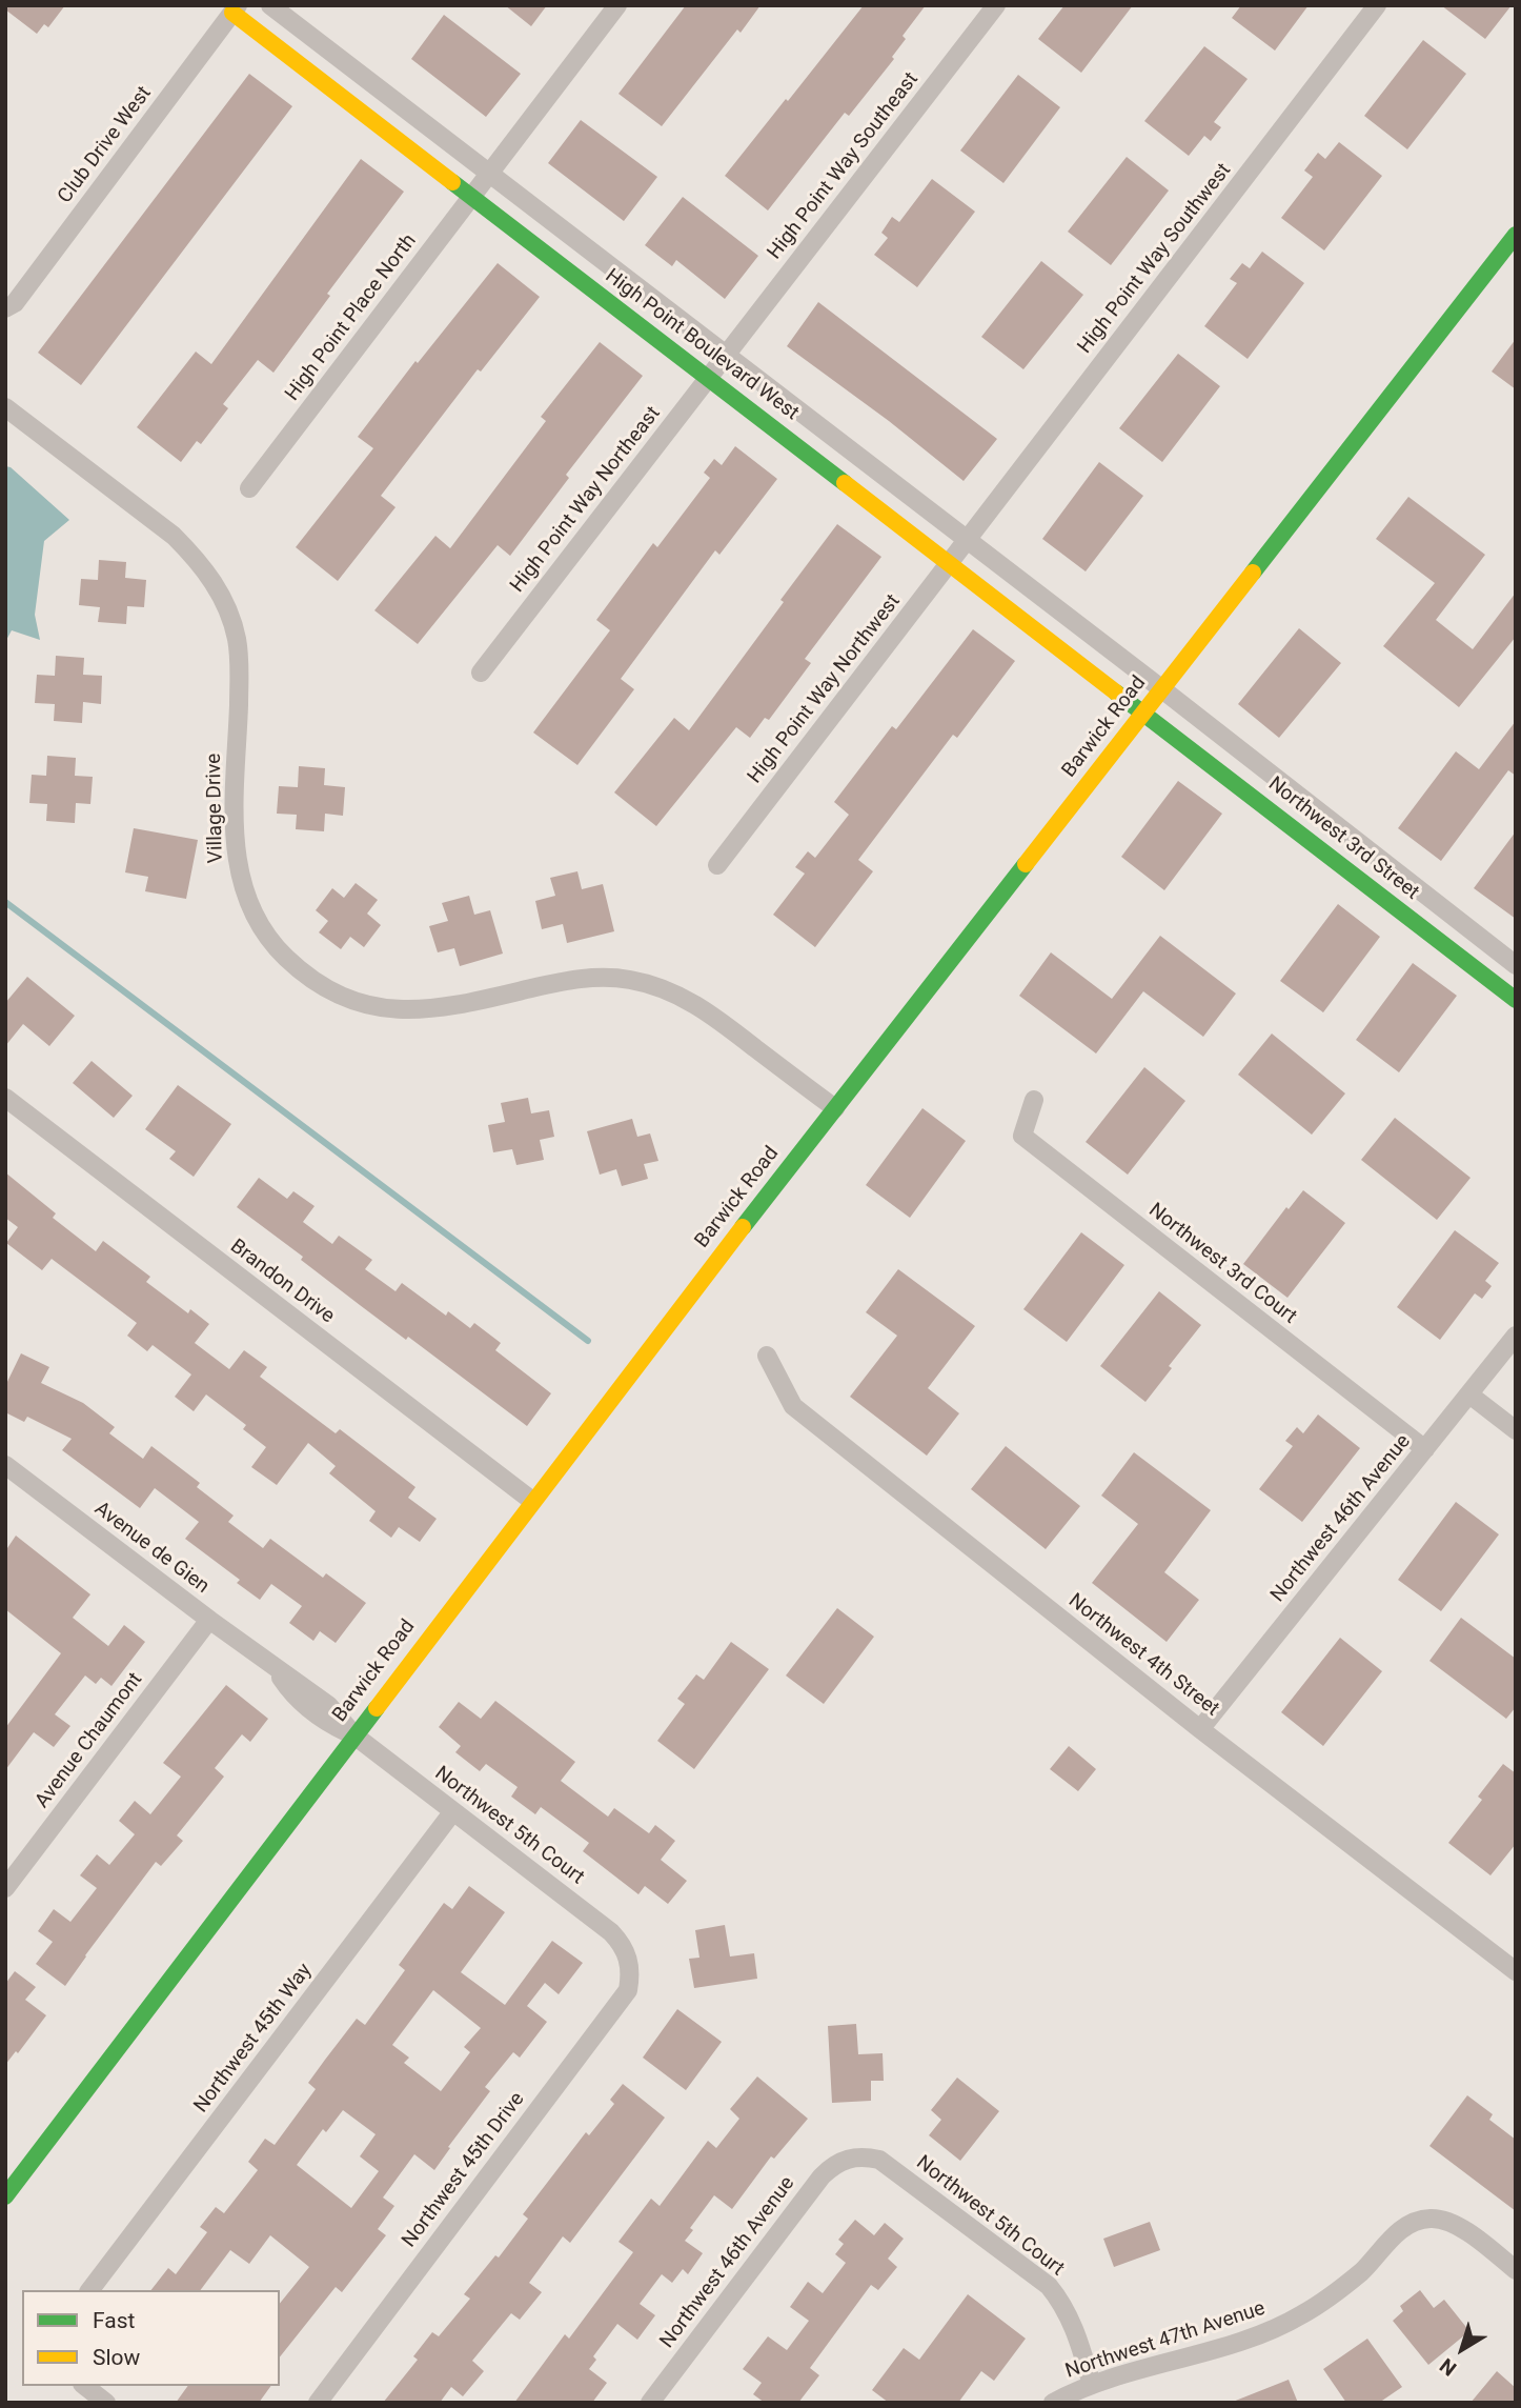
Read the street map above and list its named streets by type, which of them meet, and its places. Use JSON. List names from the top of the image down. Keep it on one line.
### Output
{"streets":{"street":["Club Drive West","High Point Way Southeast","High Point Way Southwest","High Point Place North","High Point Boulevard West","High Point Way Northeast","High Point Way Northwest","Barwick Road","Village Drive","Northwest 3rd Street","Northwest 3rd Court","Brandon Drive","Northwest 46th Avenue","Avenue de Gien","Northwest 4th Street","Avenue Chaumont","Northwest 5th Court","Northwest 45th Way","Northwest 45th Drive","Northwest 47th Avenue"]},"crossings":[["Club Drive West","High Point Boulevard West"],["High Point Way Southeast","High Point Boulevard West"],["High Point Way Southeast","High Point Way Northeast"],["High Point Way Southwest","High Point Boulevard West"],["High Point Way Southwest","High Point Way Northwest"],["High Point Place North","High Point Boulevard West"],["High Point Boulevard West","High Point Way Northeast"],["High Point Boulevard West","High Point Way Northwest"],["High Point Boulevard West","Barwick Road"],["High Point Boulevard West","Northwest 3rd Street"],["Barwick Road","Village Drive"],["Barwick Road","Northwest 3rd Street"],["Barwick Road","Brandon Drive"],["Barwick Road","Avenue de Gien"],["Barwick Road","Northwest 5th Court"],["Northwest 3rd Court","Northwest 46th Avenue"],["Northwest 46th Avenue","Northwest 4th Street"],["Northwest 46th Avenue","Northwest 5th Court"],["Avenue de Gien","Avenue Chaumont"],["Avenue de Gien","Northwest 5th Court"],["Northwest 5th Court","Northwest 45th Way"],["Northwest 5th Court","Northwest 45th Drive"],["Northwest 5th Court","Northwest 47th Avenue"]],"legend":["Fast","Slow"],"north":"bottom left"}
